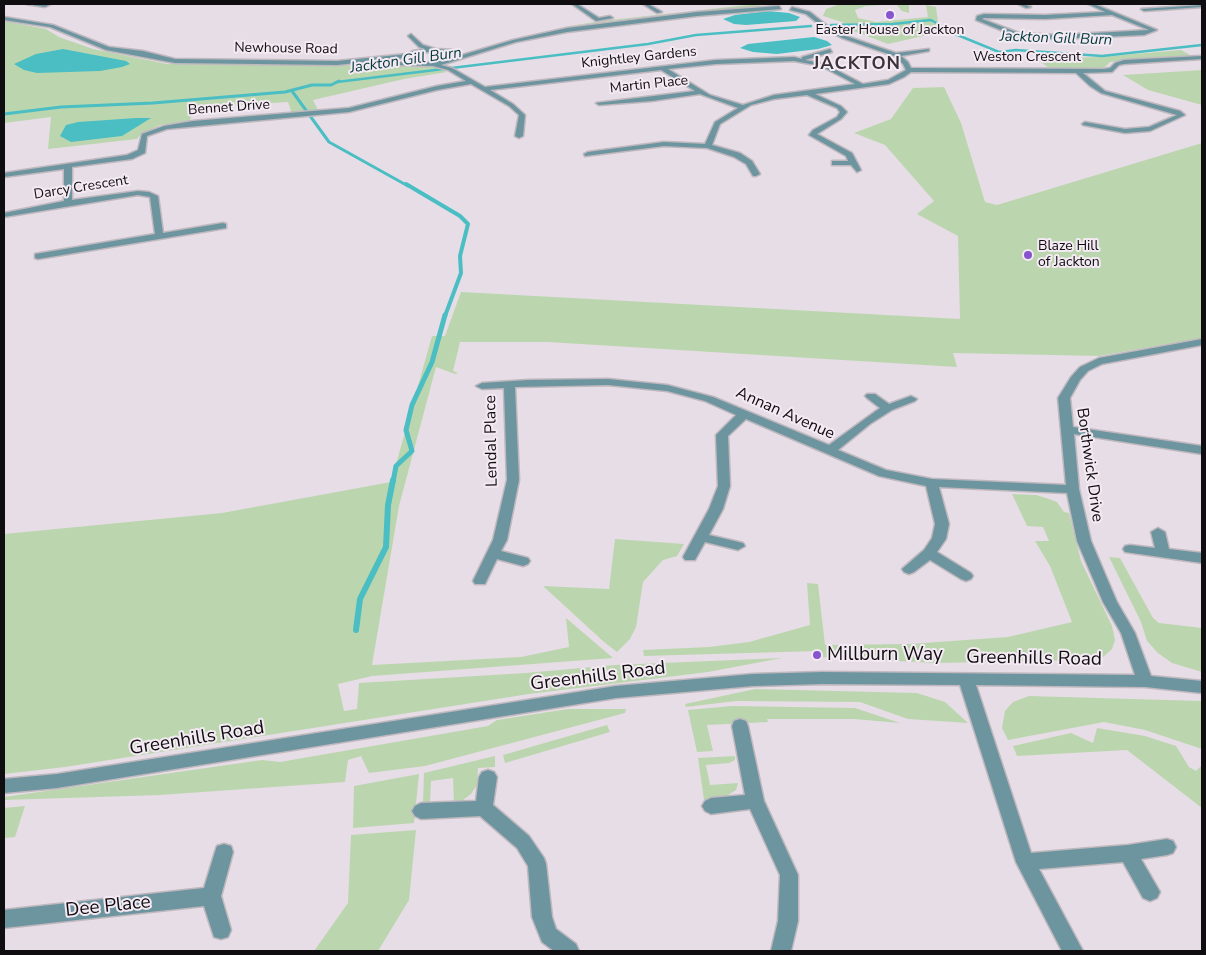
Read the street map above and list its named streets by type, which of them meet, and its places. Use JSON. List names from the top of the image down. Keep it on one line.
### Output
{"streets":{"street":["Newhouse Road","Knightley Gardens","Weston Crescent","Martin Place","Bennet Drive","Darcy Crescent","Annan Avenue","Lendal Place","Borthwick Drive","Greenhills Road","Dee Place"]},"crossings":[["Annan Avenue","Lendal Place"],["Annan Avenue","Borthwick Drive"],["Borthwick Drive","Greenhills Road"]],"districts":["JACKTON"],"water":["Jackton Gill Burn"],"places":["Easter House of Jackton","Blaze Hill of Jackton","Millburn Way"]}
